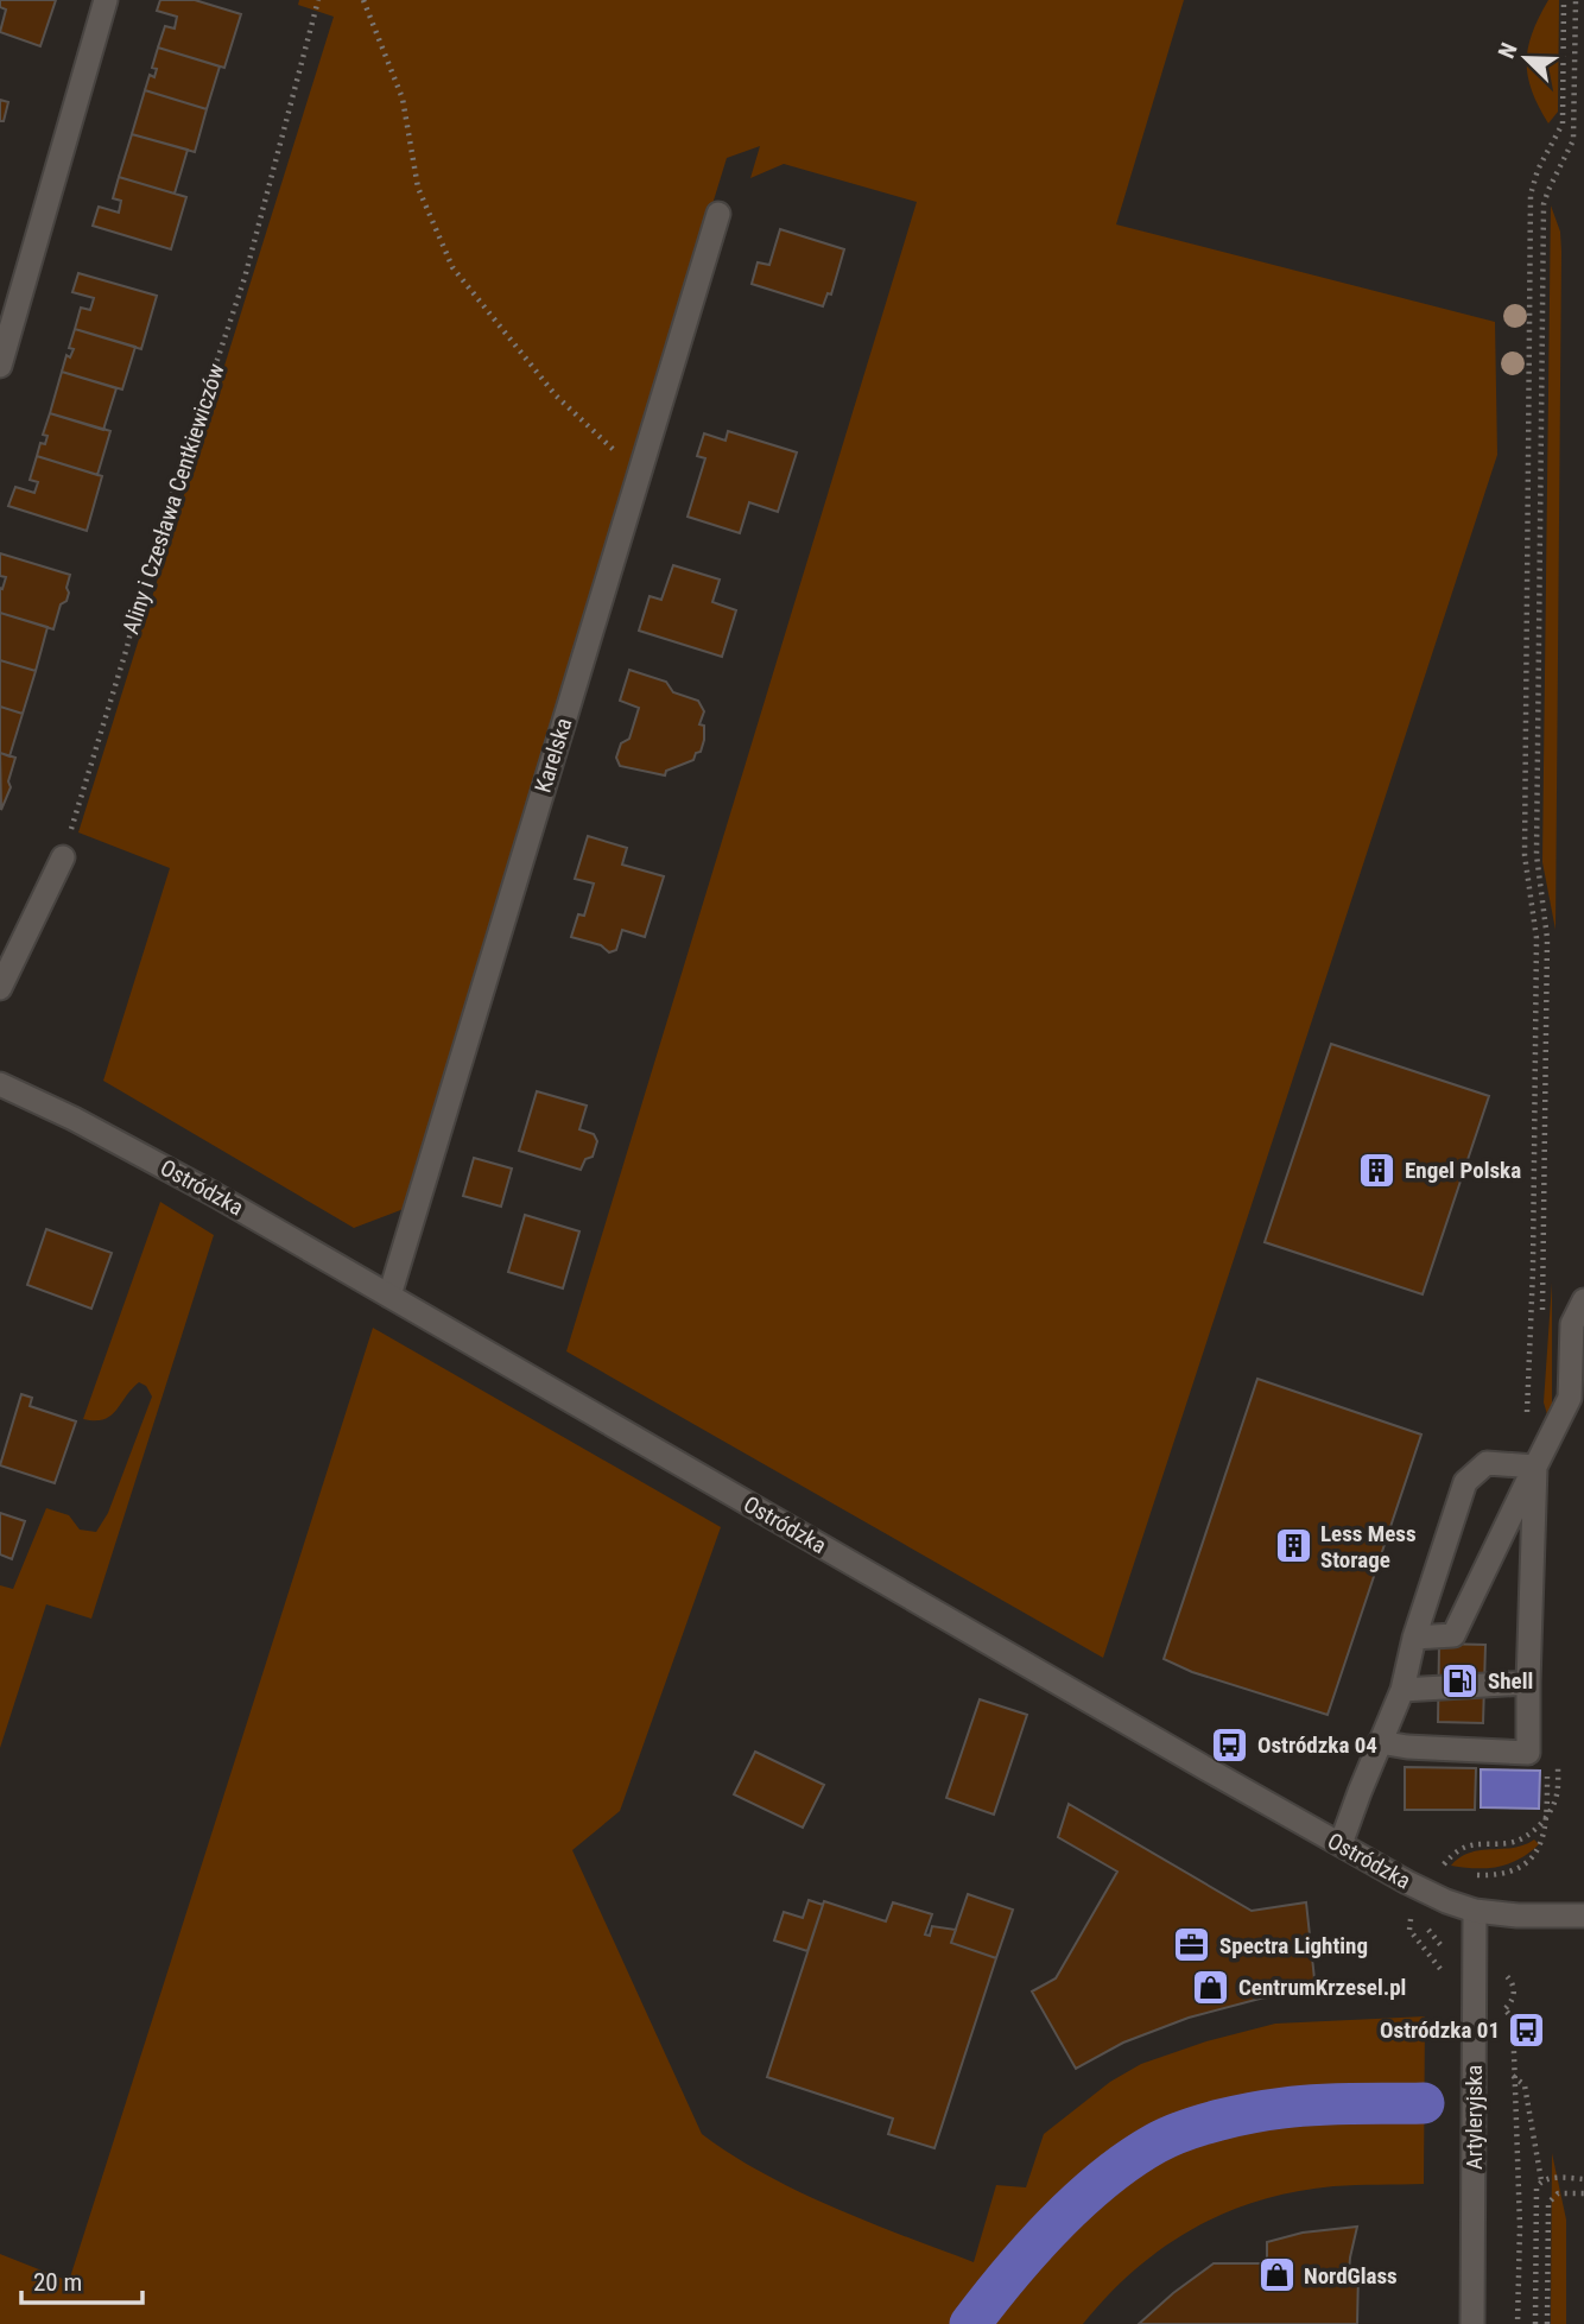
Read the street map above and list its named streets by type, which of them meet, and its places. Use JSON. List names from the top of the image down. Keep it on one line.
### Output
{"streets":{"street":["Karelska","Ostródzka","Artyleryjska"],"path":["Aliny i Czesława Centkiewiczów"]},"crossings":[["Karelska","Ostródzka"],["Ostródzka","Artyleryjska"]],"places":{"building":["Engel Polska","Less Mess Storage"],"fuel station":["Shell"],"bus stop":["Ostródzka 04","Ostródzka 01"],"office":["Spectra Lighting"],"shop":["CentrumKrzesel.pl","NordGlass"]},"scale_bar":"20 m","north":"top left"}
